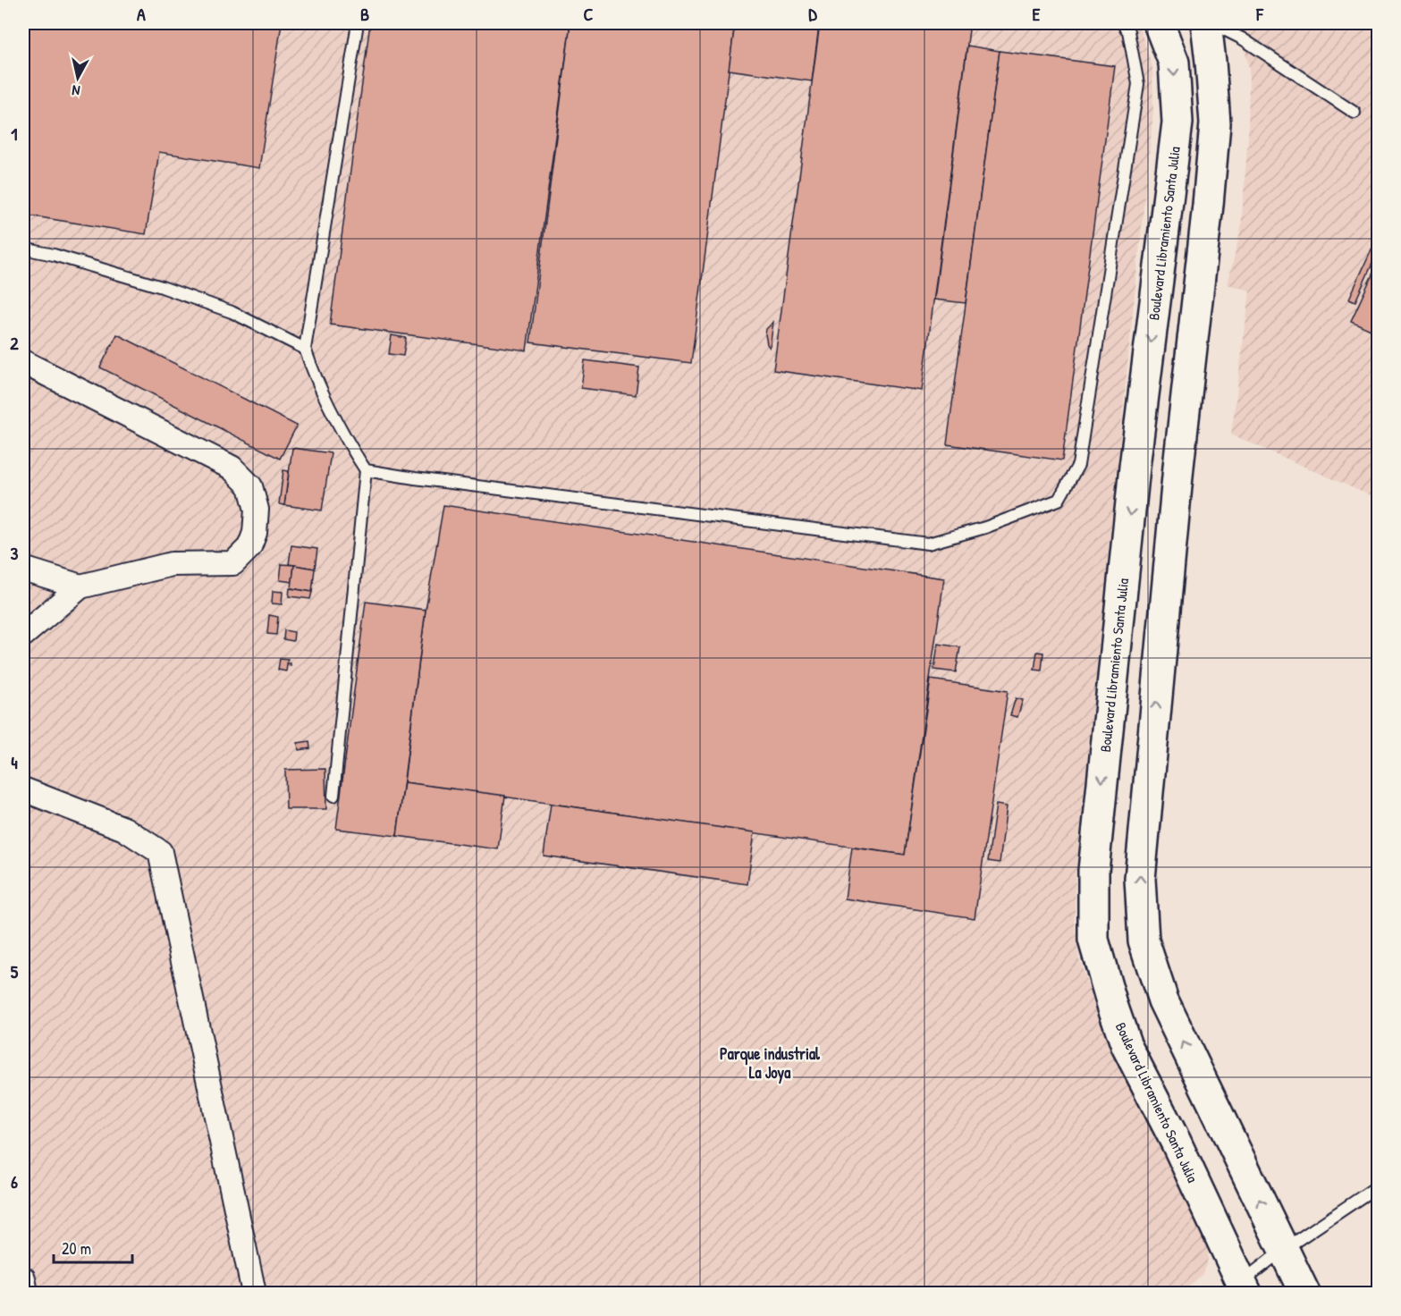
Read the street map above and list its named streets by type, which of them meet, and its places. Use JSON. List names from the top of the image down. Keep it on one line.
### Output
{"streets":{"main road":["Boulevard Libramiento Santa Julia"]},"districts":["Parque industrial La Joya"],"scale_bar":"20 m","north":"bottom","grid":{"columns":["A","B","C","D","E","F"],"rows":["1","2","3","4","5","6"]}}
